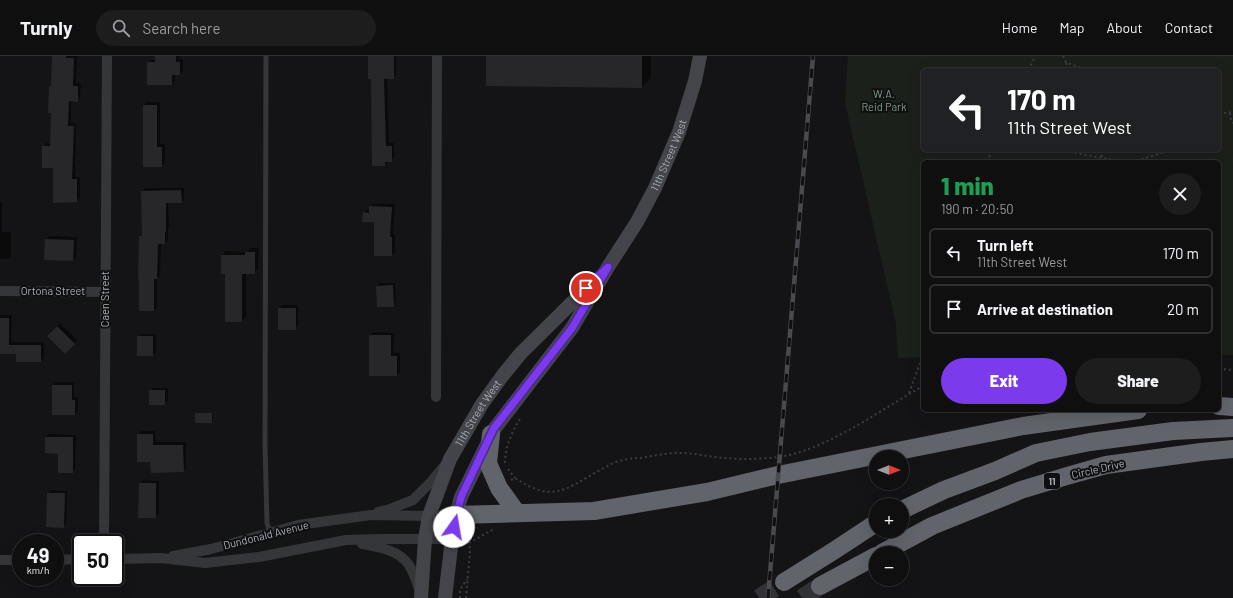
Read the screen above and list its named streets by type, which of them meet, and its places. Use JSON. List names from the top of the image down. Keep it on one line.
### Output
{"streets":{"highway":["Circle Drive","11"],"main road":["11th Street West"],"street":["Ortona Street","Caen Street","Dundonald Avenue"]},"crossings":[["11th Street West","Dundonald Avenue"],["Ortona Street","Caen Street"]],"parks":["W.A. Reid Park"],"north":"right","page":{"header":"Turnly","search":"Search here","nav":["Home","Map","About","Contact"],"turn":["170 m","11th Street West"],"heading":["1 min","190 m · 20:50"],"list":[{"name":"Turn left","note":"11th Street West","value":"170 m"},{"name":"Arrive at destination","value":"20 m"}],"buttons":["Exit","Share"],"map_buttons":["+","−"],"speed":"49 km/h","limit":"50"}}
